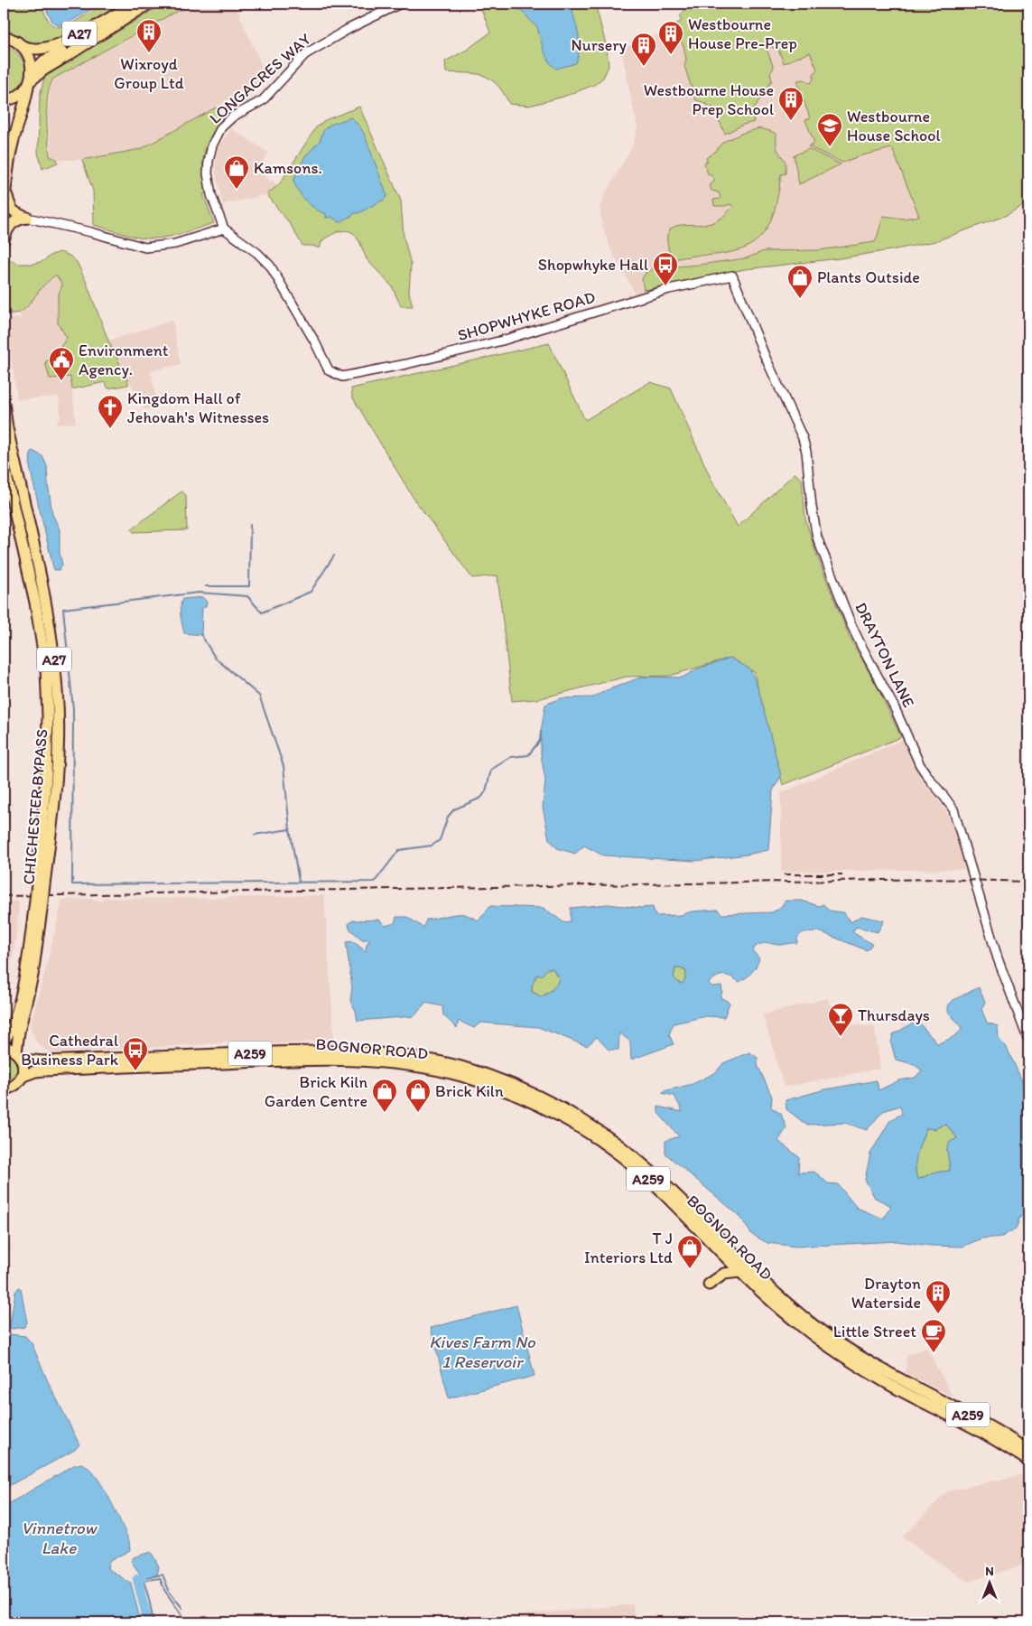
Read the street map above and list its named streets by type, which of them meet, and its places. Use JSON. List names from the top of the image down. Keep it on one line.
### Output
{"streets":{"highway":["A27","CHICHESTER BYPASS","BOGNOR ROAD","A259"],"main road":["LONGACRES WAY","SHOPWHYKE ROAD","DRAYTON LANE"]},"crossings":[["LONGACRES WAY","SHOPWHYKE ROAD"],["SHOPWHYKE ROAD","DRAYTON LANE"],["CHICHESTER BYPASS","BOGNOR ROAD"]],"water":["Kives Farm No 1 Reservoir","Vinnetrow Lake"],"places":{"building":["Wixroyd Group Ltd","Westbourne House Pre-Prep","Nursery","Westbourne House Prep School","Drayton Waterside"],"school or university":["Westbourne House School"],"shop":["Kamsons.","Plants Outside","Brick Kiln Garden Centre","Brick Kiln","T J Interiors Ltd"],"bus stop":["Shopwhyke Hall","Cathedral Business Park"],"public building":["Environment Agency."],"church":["Kingdom Hall of Jehovah's Witnesses"],"bar":["Thursdays"],"cafe":["Little Street"]},"north":"top"}
